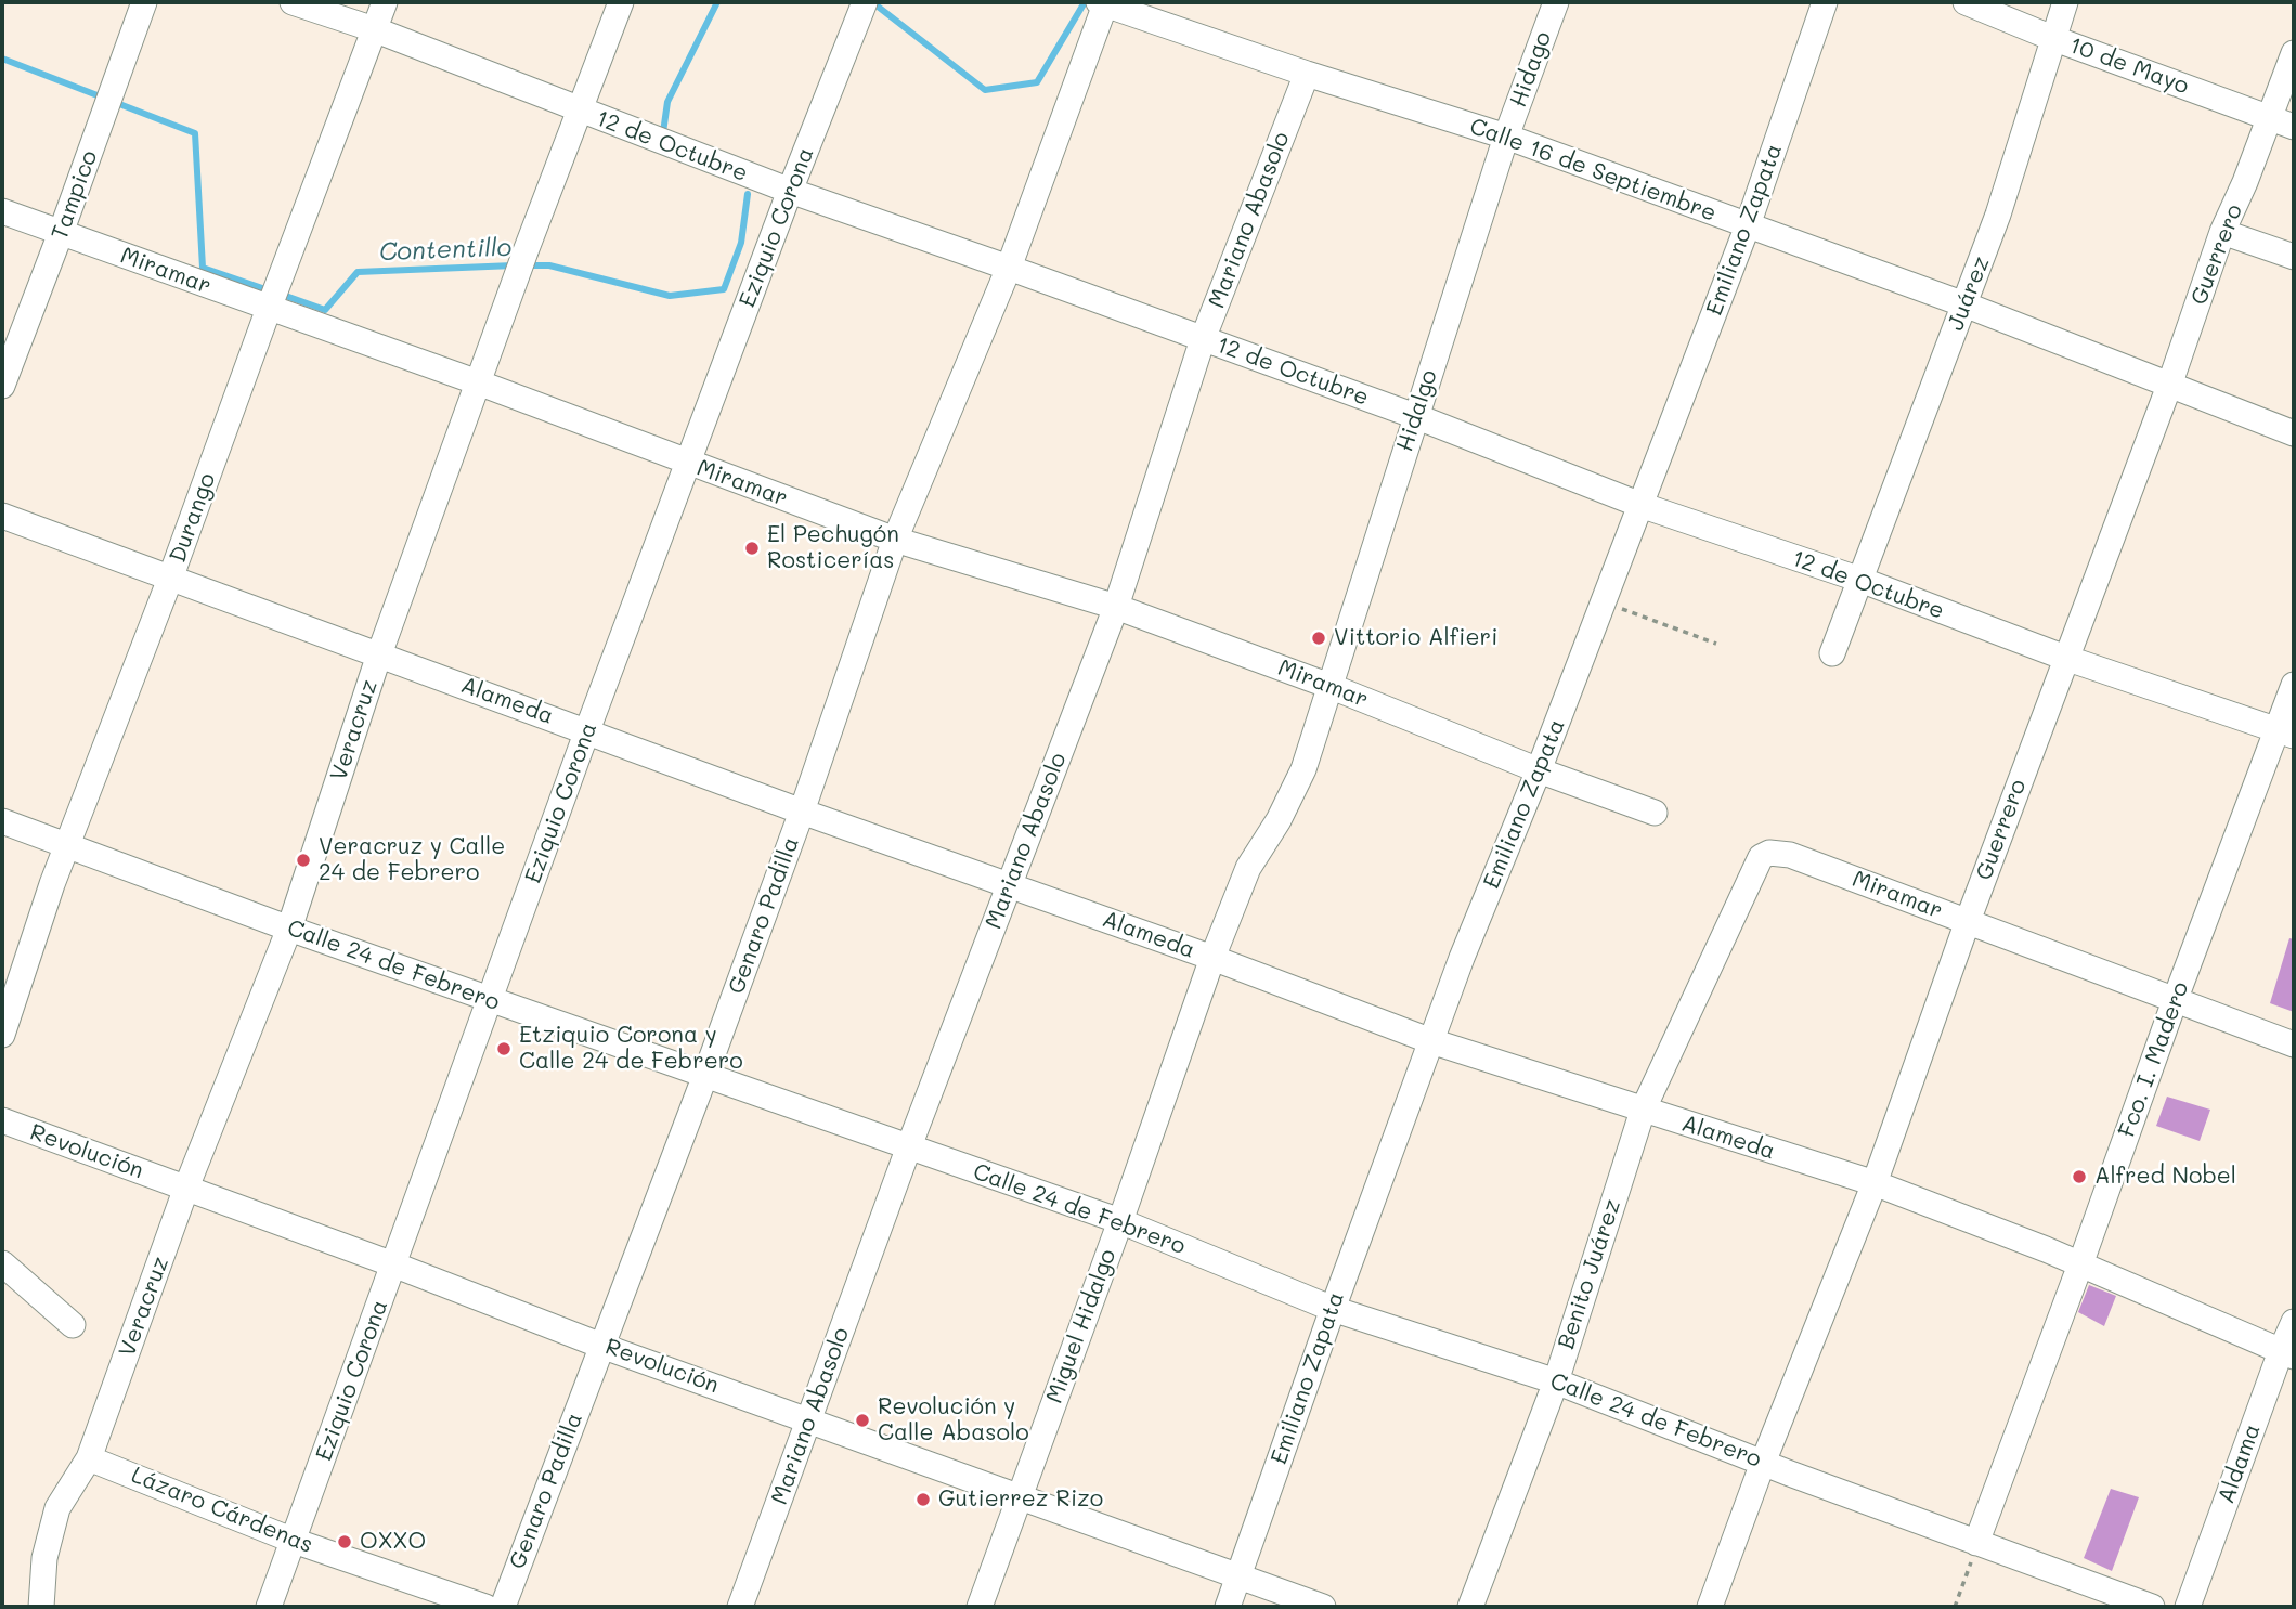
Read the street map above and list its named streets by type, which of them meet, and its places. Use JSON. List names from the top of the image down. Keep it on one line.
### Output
{"streets":{"street":["10 de Mayo","Hidago","12 de Octubre","Calle 16 de Septiembre","Tampico","Mariano Abasolo","Eziquio Corona","Emiliano Zapata","Guerrero","Miramar","Juárez","Hidalgo","Durango","Alameda","Veracruz","Genaro Padilla","Calle 24 de Febrero","Fco. I. Madero","Revolución","Benito Juárez","Miguel Hidalgo","Aldama","Lázaro Cárdenas"]},"crossings":[["10 de Mayo","Guerrero"],["10 de Mayo","Juárez"],["Hidago","Calle 16 de Septiembre"],["Hidago","Hidalgo"],["12 de Octubre","Mariano Abasolo"],["12 de Octubre","Eziquio Corona"],["12 de Octubre","Emiliano Zapata"],["12 de Octubre","Guerrero"],["12 de Octubre","Juárez"],["12 de Octubre","Hidalgo"],["12 de Octubre","Durango"],["12 de Octubre","Veracruz"],["12 de Octubre","Genaro Padilla"],["12 de Octubre","Fco. I. Madero"],["Calle 16 de Septiembre","Mariano Abasolo"],["Calle 16 de Septiembre","Emiliano Zapata"],["Calle 16 de Septiembre","Guerrero"],["Calle 16 de Septiembre","Juárez"],["Calle 16 de Septiembre","Hidalgo"],["Calle 16 de Septiembre","Genaro Padilla"],["Tampico","Miramar"],["Mariano Abasolo","Miramar"],["Mariano Abasolo","Alameda"],["Mariano Abasolo","Calle 24 de Febrero"],["Mariano Abasolo","Revolución"],["Eziquio Corona","Miramar"],["Eziquio Corona","Alameda"],["Eziquio Corona","Calle 24 de Febrero"],["Eziquio Corona","Revolución"],["Eziquio Corona","Lázaro Cárdenas"],["Emiliano Zapata","Miramar"],["Emiliano Zapata","Alameda"],["Emiliano Zapata","Calle 24 de Febrero"],["Emiliano Zapata","Revolución"],["Guerrero","Miramar"],["Guerrero","Alameda"],["Guerrero","Calle 24 de Febrero"],["Miramar","Hidalgo"],["Miramar","Durango"],["Miramar","Alameda"],["Miramar","Veracruz"],["Miramar","Genaro Padilla"],["Miramar","Fco. I. Madero"],["Miramar","Benito Juárez"],["Hidalgo","Alameda"],["Hidalgo","Miguel Hidalgo"],["Durango","Alameda"],["Durango","Calle 24 de Febrero"],["Alameda","Veracruz"],["Alameda","Genaro Padilla"],["Alameda","Fco. I. Madero"],["Alameda","Benito Juárez"],["Alameda","Miguel Hidalgo"],["Alameda","Aldama"],["Veracruz","Calle 24 de Febrero"],["Veracruz","Revolución"],["Veracruz","Lázaro Cárdenas"],["Genaro Padilla","Calle 24 de Febrero"],["Genaro Padilla","Revolución"],["Calle 24 de Febrero","Fco. I. Madero"],["Calle 24 de Febrero","Benito Juárez"],["Calle 24 de Febrero","Miguel Hidalgo"],["Revolución","Miguel Hidalgo"]],"water":["Contentillo"],"places":["El Pechugón Rosticerías","Vittorio Alfieri","Veracruz y Calle 24 de Febrero","Etziquio Corona y Calle 24 de Febrero","Alfred Nobel","Revolución y Calle Abasolo","Gutierrez Rizo","OXXO"]}
